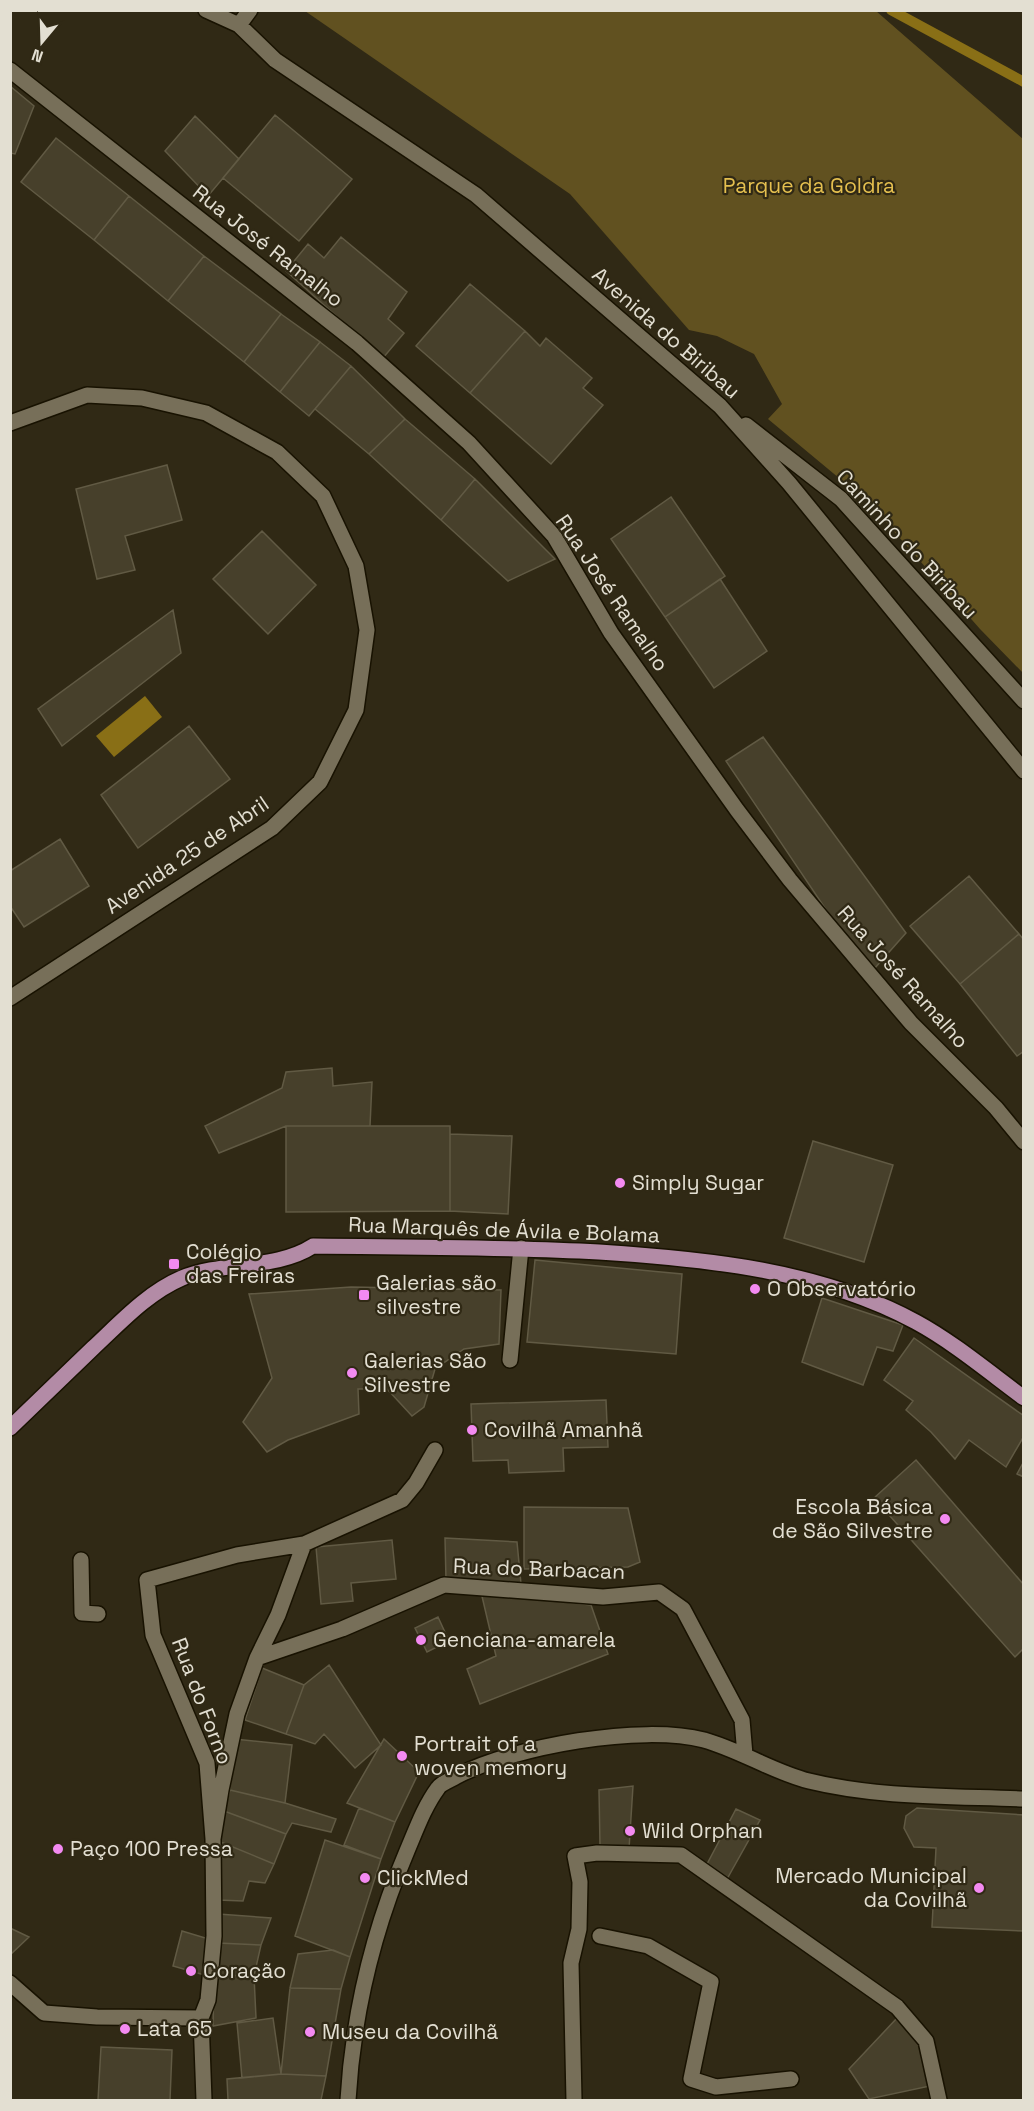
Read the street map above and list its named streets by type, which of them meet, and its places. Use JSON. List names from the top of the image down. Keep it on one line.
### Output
{"streets":{"main road":["Rua Marquês de Ávila e Bolama"],"street":["Rua José Ramalho","Avenida do Biribau","Caminho do Biribau","Avenida 25 de Abril","Rua do Barbacan","Rua do Forno"]},"crossings":[["Avenida do Biribau","Caminho do Biribau"]],"parks":["Parque da Goldra"],"places":{"other":["Simply Sugar","O Observatório","Galerias São Silvestre","Covilhã Amanhã","Escola Básica de São Silvestre","Genciana-amarela","Portrait of a woven memory","Wild Orphan","Paço 100 Pressa","ClickMed","Mercado Municipal da Covilhã","Coração","Lata 65","Museu da Covilhã"],"transit":["Colégio das Freiras","Galerias são silvestre"]},"north":"bottom"}
